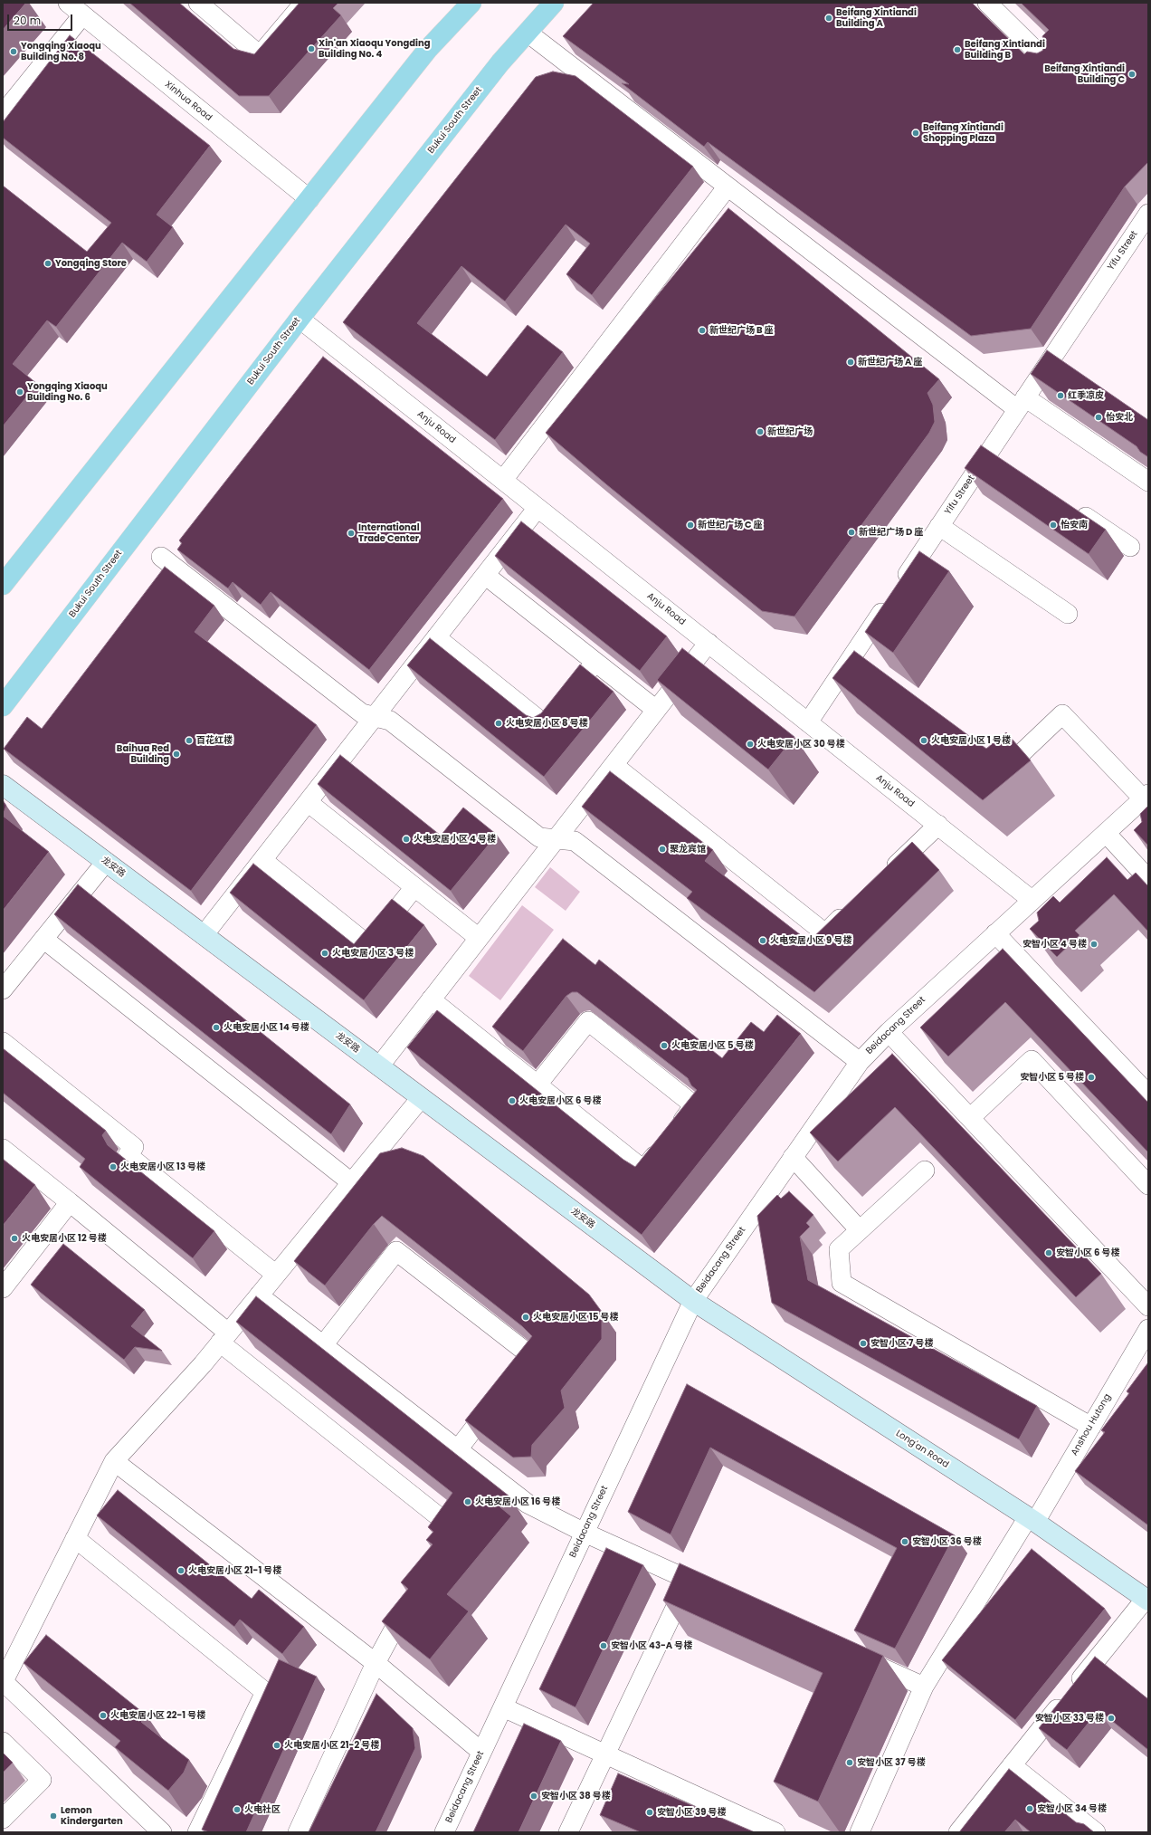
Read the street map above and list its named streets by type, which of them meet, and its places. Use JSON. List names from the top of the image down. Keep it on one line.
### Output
{"streets":{"main road":["Bukui South Street"],"street":["Xinhua Road","Yifu Street","Anju Road","龙安路","Beidacang Street","Anshou Hutong","Long'an Road"]},"crossings":[["Bukui South Street","Anju Road"],["Yifu Street","Anju Road"],["Anju Road","Beidacang Street"],["龙安路","Beidacang Street"],["龙安路","Long'an Road"],["Beidacang Street","Long'an Road"],["Anshou Hutong","Long'an Road"]],"places":["Beifang Xintiandi Building A","Xin'an Xiaoqu Yongding Building No. 4","Beifang Xintiandi Building B","Yongqing Xiaoqu Building No. 8","Beifang Xintiandi Building C","Beifang Xintiandi Shopping Plaza","Yongqing Store","新世纪广场 B 座","新世纪广场 A 座","Yongqing Xiaoqu Building No. 6","红季凉皮","怡安北","新世纪广场","新世纪广场 C 座","怡安南","新世纪广场 D 座","International Trade Center","火电安居小区 8 号楼","百花红楼","火电安居小区 1 号楼","火电安居小区 30 号楼","Baihua Red Building","火电安居小区 4 号楼","聚龙宾馆","火电安居小区 9 号楼","安智小区 4 号楼","火电安居小区 3 号楼","火电安居小区 14 号楼","火电安居小区 5 号楼","安智小区 5 号楼","火电安居小区 6 号楼","火电安居小区 13 号楼","火电安居小区 12 号楼","安智小区 6 号楼","火电安居小区 15 号楼","安智小区 7 号楼","火电安居小区 16 号楼","安智小区 36 号楼","火电安居小区 21-1 号楼","安智小区 43-A 号楼","火电安居小区 22-1 号楼","安智小区 33 号楼","火电安居小区 21-2 号楼","安智小区 37 号楼","安智小区 38 号楼","安智小区 34 号楼","火电社区","安智小区 39 号楼","Lemon Kindergarten"],"scale_bar":"20 m"}
